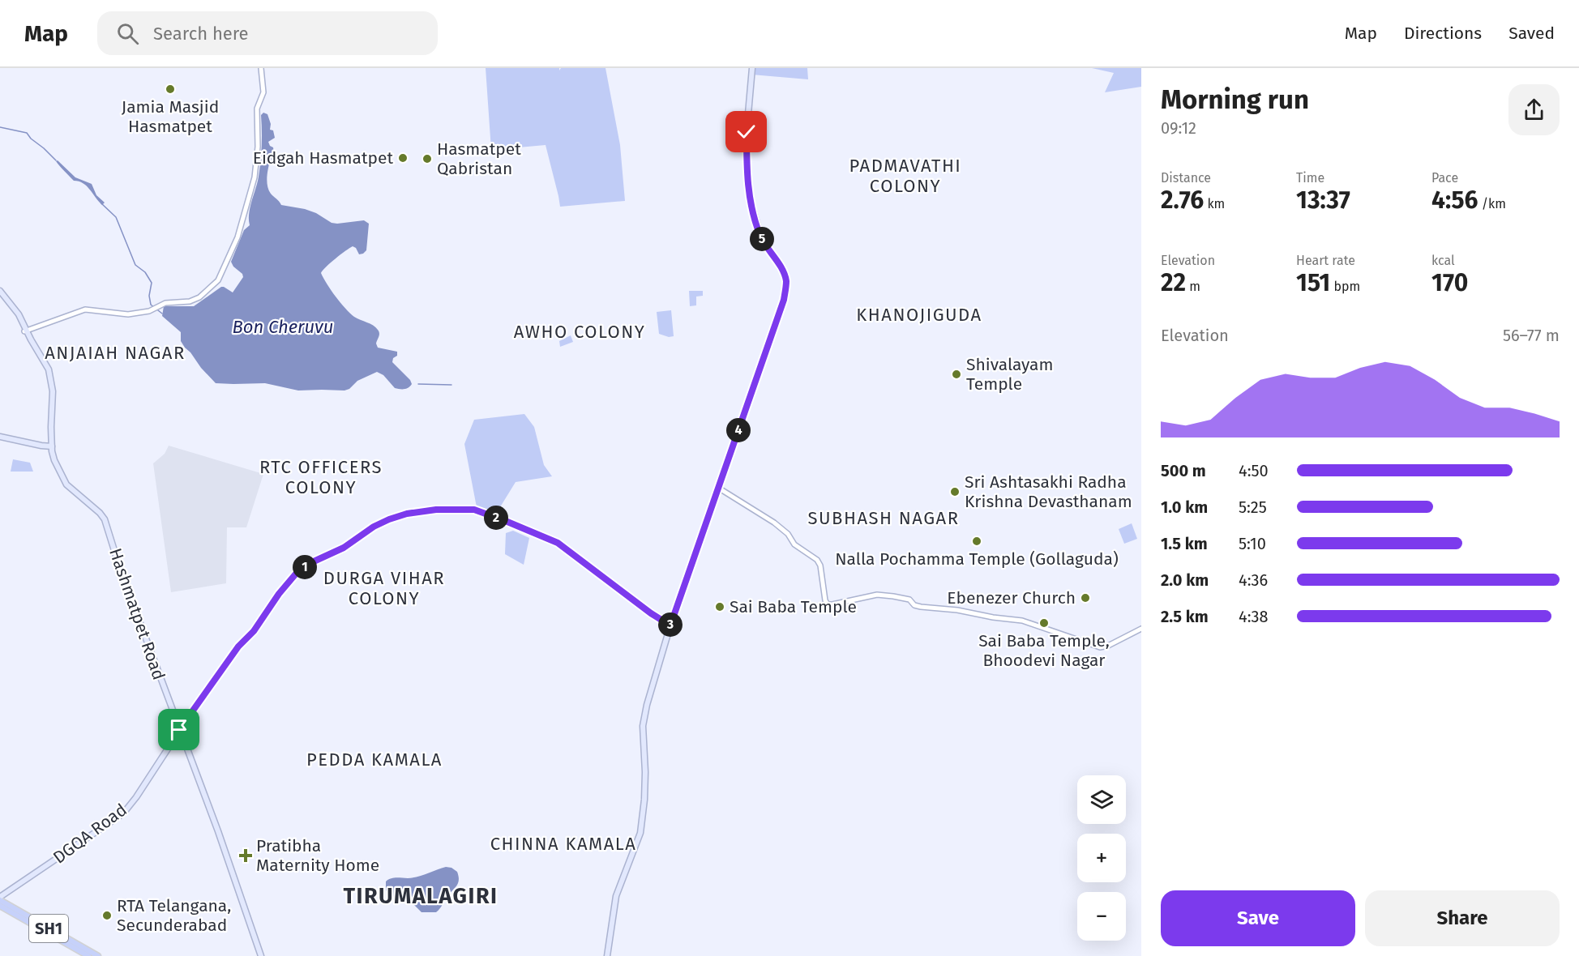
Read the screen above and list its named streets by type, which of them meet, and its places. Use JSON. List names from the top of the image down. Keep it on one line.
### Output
{"streets":{"main road":["Hashmatpet Road","DGQA Road","SH1"]},"crossings":[["Hashmatpet Road","DGQA Road"],["DGQA Road","SH1"]],"districts":["PADMAVATHI COLONY","KHANOJIGUDA","AWHO COLONY","ANJAIAH NAGAR","RTC OFFICERS COLONY","SUBHASH NAGAR","DURGA VIHAR COLONY","PEDDA KAMALA","CHINNA KAMALA","TIRUMALAGIRI"],"water":["Bon Cheruvu"],"places":{"other":["Jamia Masjid Hasmatpet","Eidgah Hasmatpet","Hasmatpet Qabristan","Shivalayam Temple","Sri Ashtasakhi Radha Krishna Devasthanam","Nalla Pochamma Temple (Gollaguda)","Ebenezer Church","Sai Baba Temple","Sai Baba Temple, Bhoodevi Nagar","RTA Telangana, Secunderabad"],"health":["Pratibha Maternity Home"]},"page":{"header":"Map","search":"Search here","nav":["Map","Directions","Saved"],"heading":["Morning run","09:12"],"stats":[["Distance","2.76 km"],["Time","13:37"],["Pace","4:56 /km"],["Elevation","22 m"],["Heart rate","151 bpm"],["kcal","170"]],"pins":["5","4","2","1","3"],"chart":["Elevation","56–77 m"],"list":[{"name":"500 m","note":"4:50"},{"name":"1.0 km","note":"5:25"},{"name":"1.5 km","note":"5:10"},{"name":"2.0 km","note":"4:36"},{"name":"2.5 km","note":"4:38"}],"map_buttons":["+","−"],"buttons":["Save","Share"]}}
